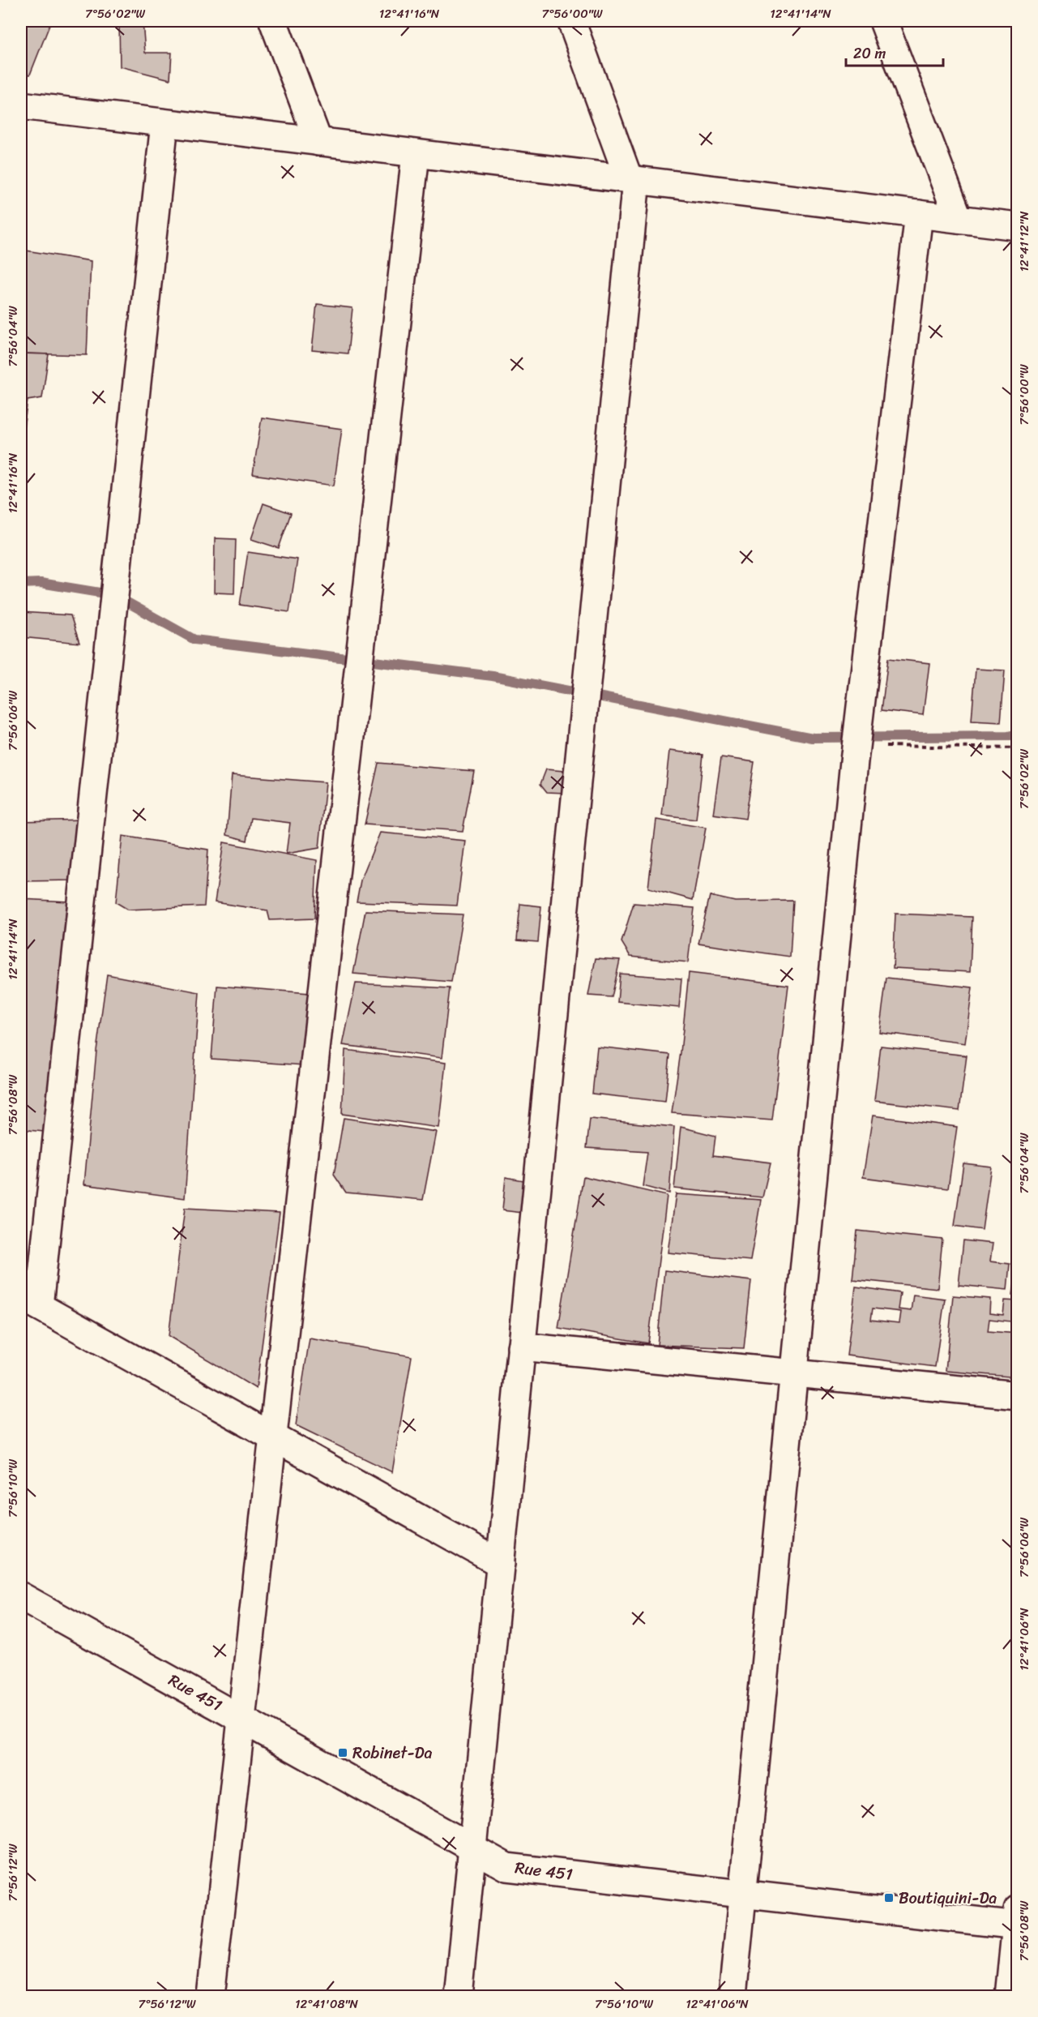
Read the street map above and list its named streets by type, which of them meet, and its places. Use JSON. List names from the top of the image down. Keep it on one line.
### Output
{"streets":{"street":["Rue 451"]},"places":{"transit":["Robinet-Da","Boutiquini-Da"]},"scale_bar":"20 m","coordinates":["7°56'02\"W","12°41'16\"N","7°56'00\"W","12°41'14\"N","12°41'12\"N","7°56'04\"W","7°56'06\"W","7°56'08\"W","7°56'10\"W","12°41'06\"N","7°56'12\"W","12°41'08\"N"]}
